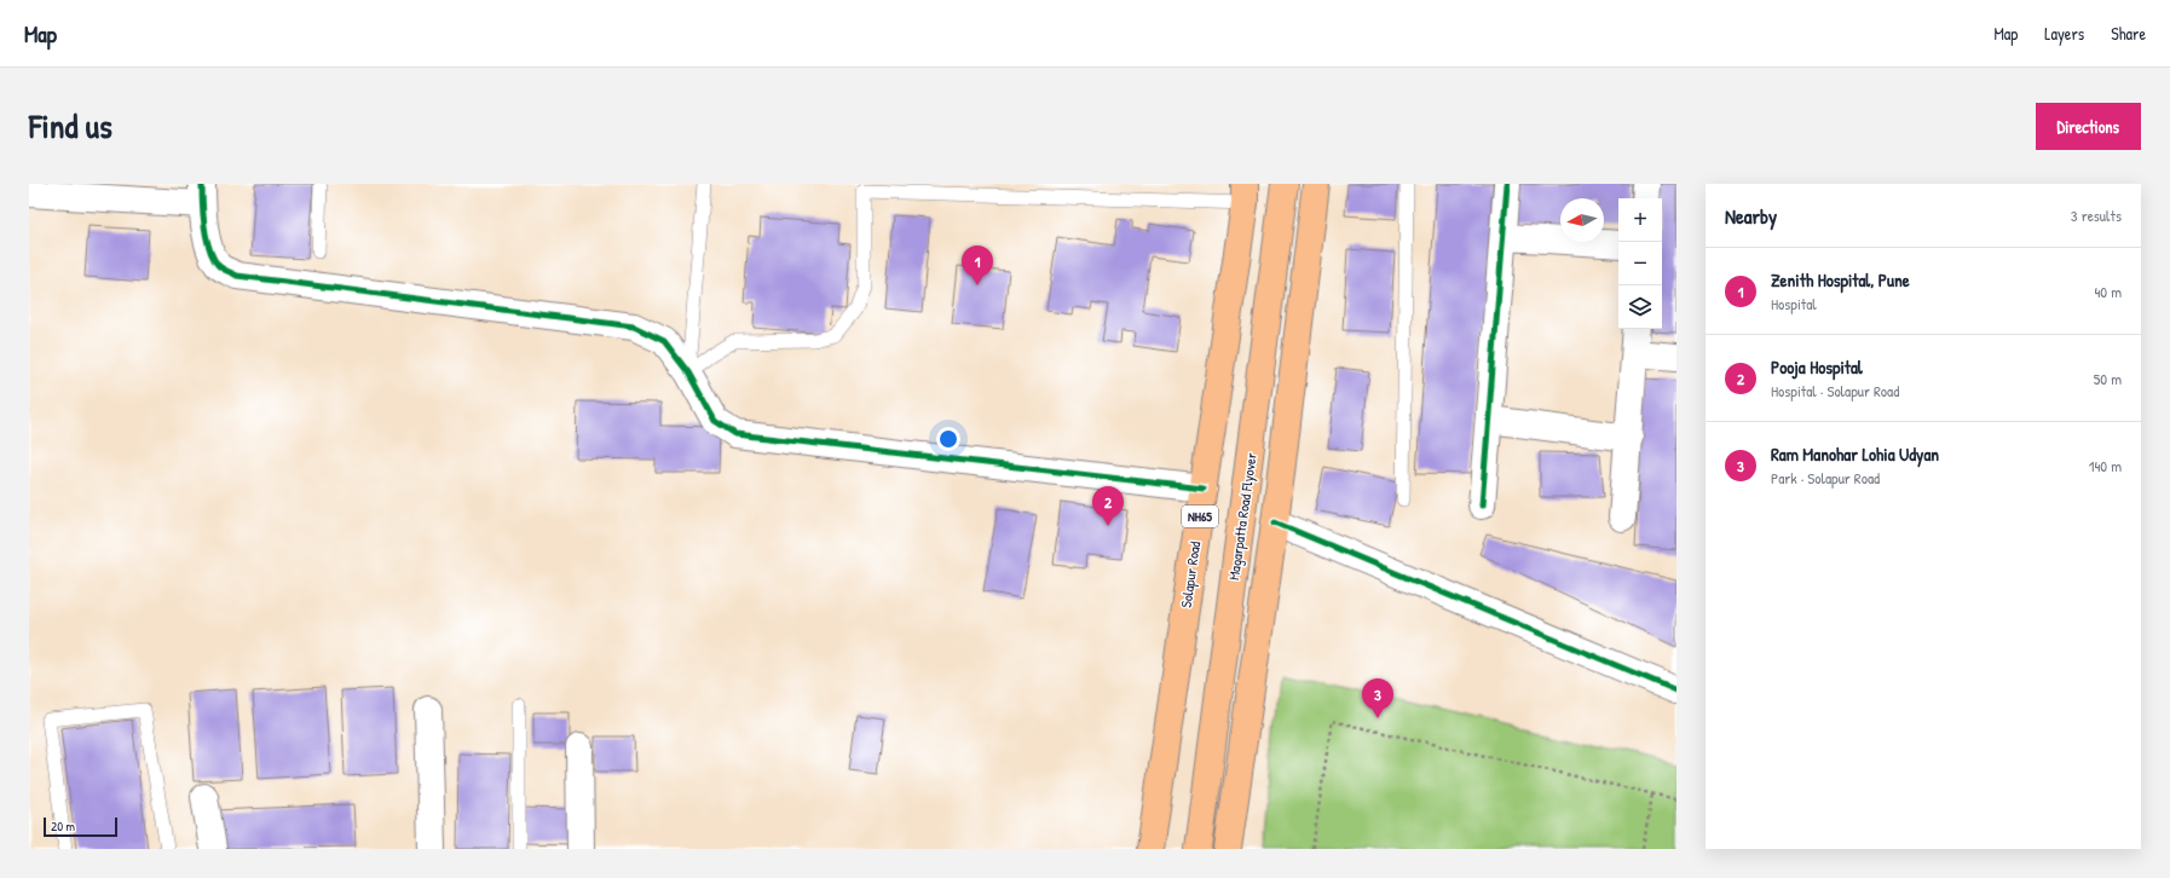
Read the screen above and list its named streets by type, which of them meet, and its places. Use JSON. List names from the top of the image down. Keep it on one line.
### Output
{"streets":{"highway":["NH65","Magarpatta Road Flyover","Solapur Road"]},"scale_bar":"20 m","north":"left","page":{"header":"Map","nav":["Map","Layers","Share"],"title":"Find us","buttons":"Directions","heading":["Nearby","3 results"],"map_buttons":["+","−"],"pins":["1","2","3"],"list":[{"mark":"1","name":"Zenith Hospital, Pune","note":"Hospital","value":"40 m"},{"mark":"2","name":"Pooja Hospital","note":"Hospital · Solapur Road","value":"50 m"},{"mark":"3","name":"Ram Manohar Lohia Udyan","note":"Park · Solapur Road","value":"140 m"}],"scale":"20 m"}}
